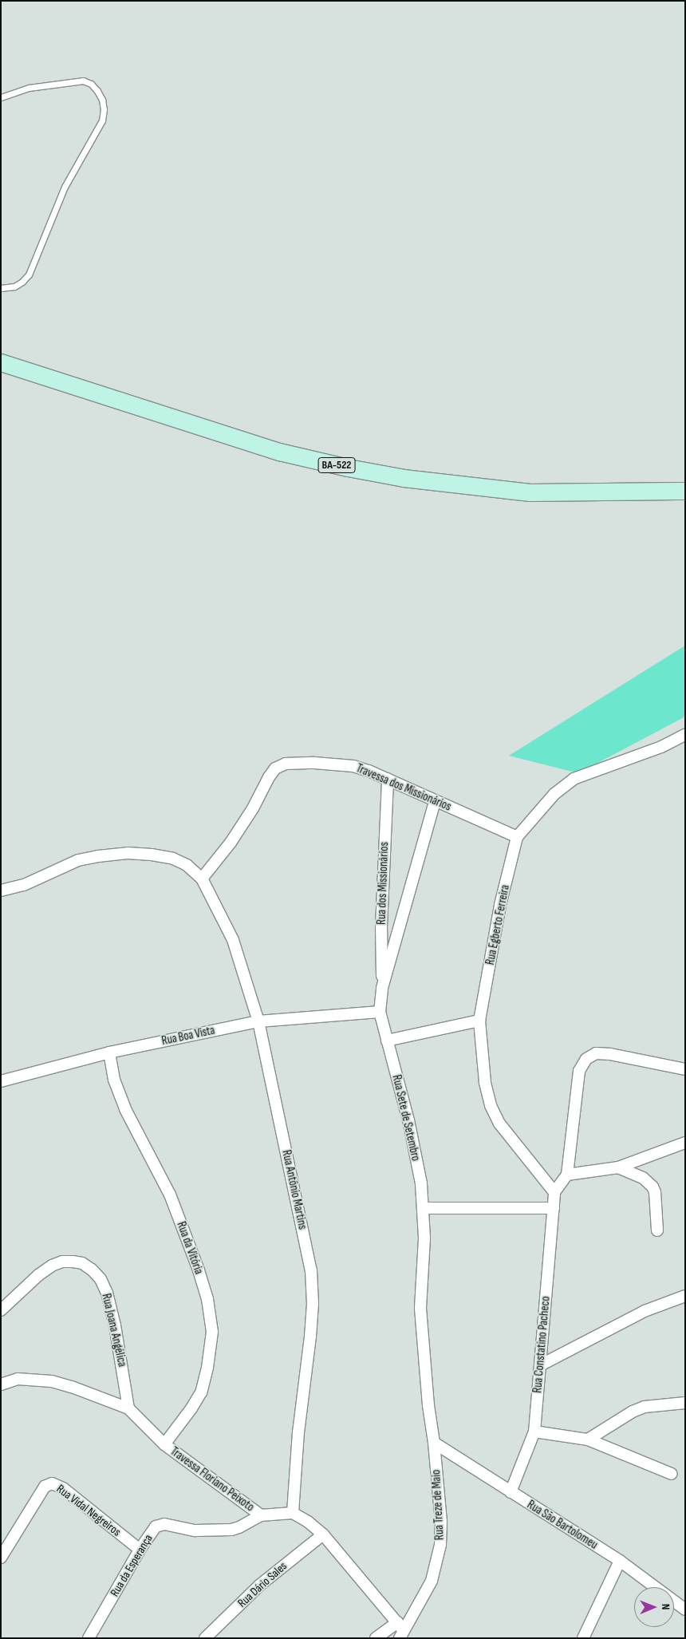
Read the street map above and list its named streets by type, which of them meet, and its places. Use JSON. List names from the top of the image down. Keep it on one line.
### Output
{"streets":{"main road":["BA-522"],"street":["Travessa dos Missionários","Rua dos Missionários","Rua Egberto Ferreira","Rua Boa Vista","Rua Sete de Setembro","Rua Antônio Martins","Rua da Vitória","Rua Joana Angélica","Rua Constatino Pacheco","Travessa Floriano Peixoto","Rua Treze de Maio","Rua Vidal Negreiros","Rua São Bartolomeu","Rua da Esperança","Rua Dário Sales"]},"crossings":[["Travessa dos Missionários","Rua dos Missionários"],["Travessa dos Missionários","Rua Egberto Ferreira"],["Travessa dos Missionários","Rua Sete de Setembro"],["Travessa dos Missionários","Rua Antônio Martins"],["Rua dos Missionários","Rua Sete de Setembro"],["Rua Egberto Ferreira","Rua Constatino Pacheco"],["Rua Boa Vista","Rua Sete de Setembro"],["Rua Boa Vista","Rua Antônio Martins"],["Rua Boa Vista","Rua da Vitória"],["Rua Sete de Setembro","Rua Treze de Maio"],["Rua Sete de Setembro","Rua São Bartolomeu"],["Rua Antônio Martins","Travessa Floriano Peixoto"],["Rua da Vitória","Travessa Floriano Peixoto"],["Rua Joana Angélica","Travessa Floriano Peixoto"],["Rua Constatino Pacheco","Rua São Bartolomeu"],["Travessa Floriano Peixoto","Rua da Esperança"],["Rua Treze de Maio","Rua São Bartolomeu"],["Rua Vidal Negreiros","Rua da Esperança"]],"north":"right"}
